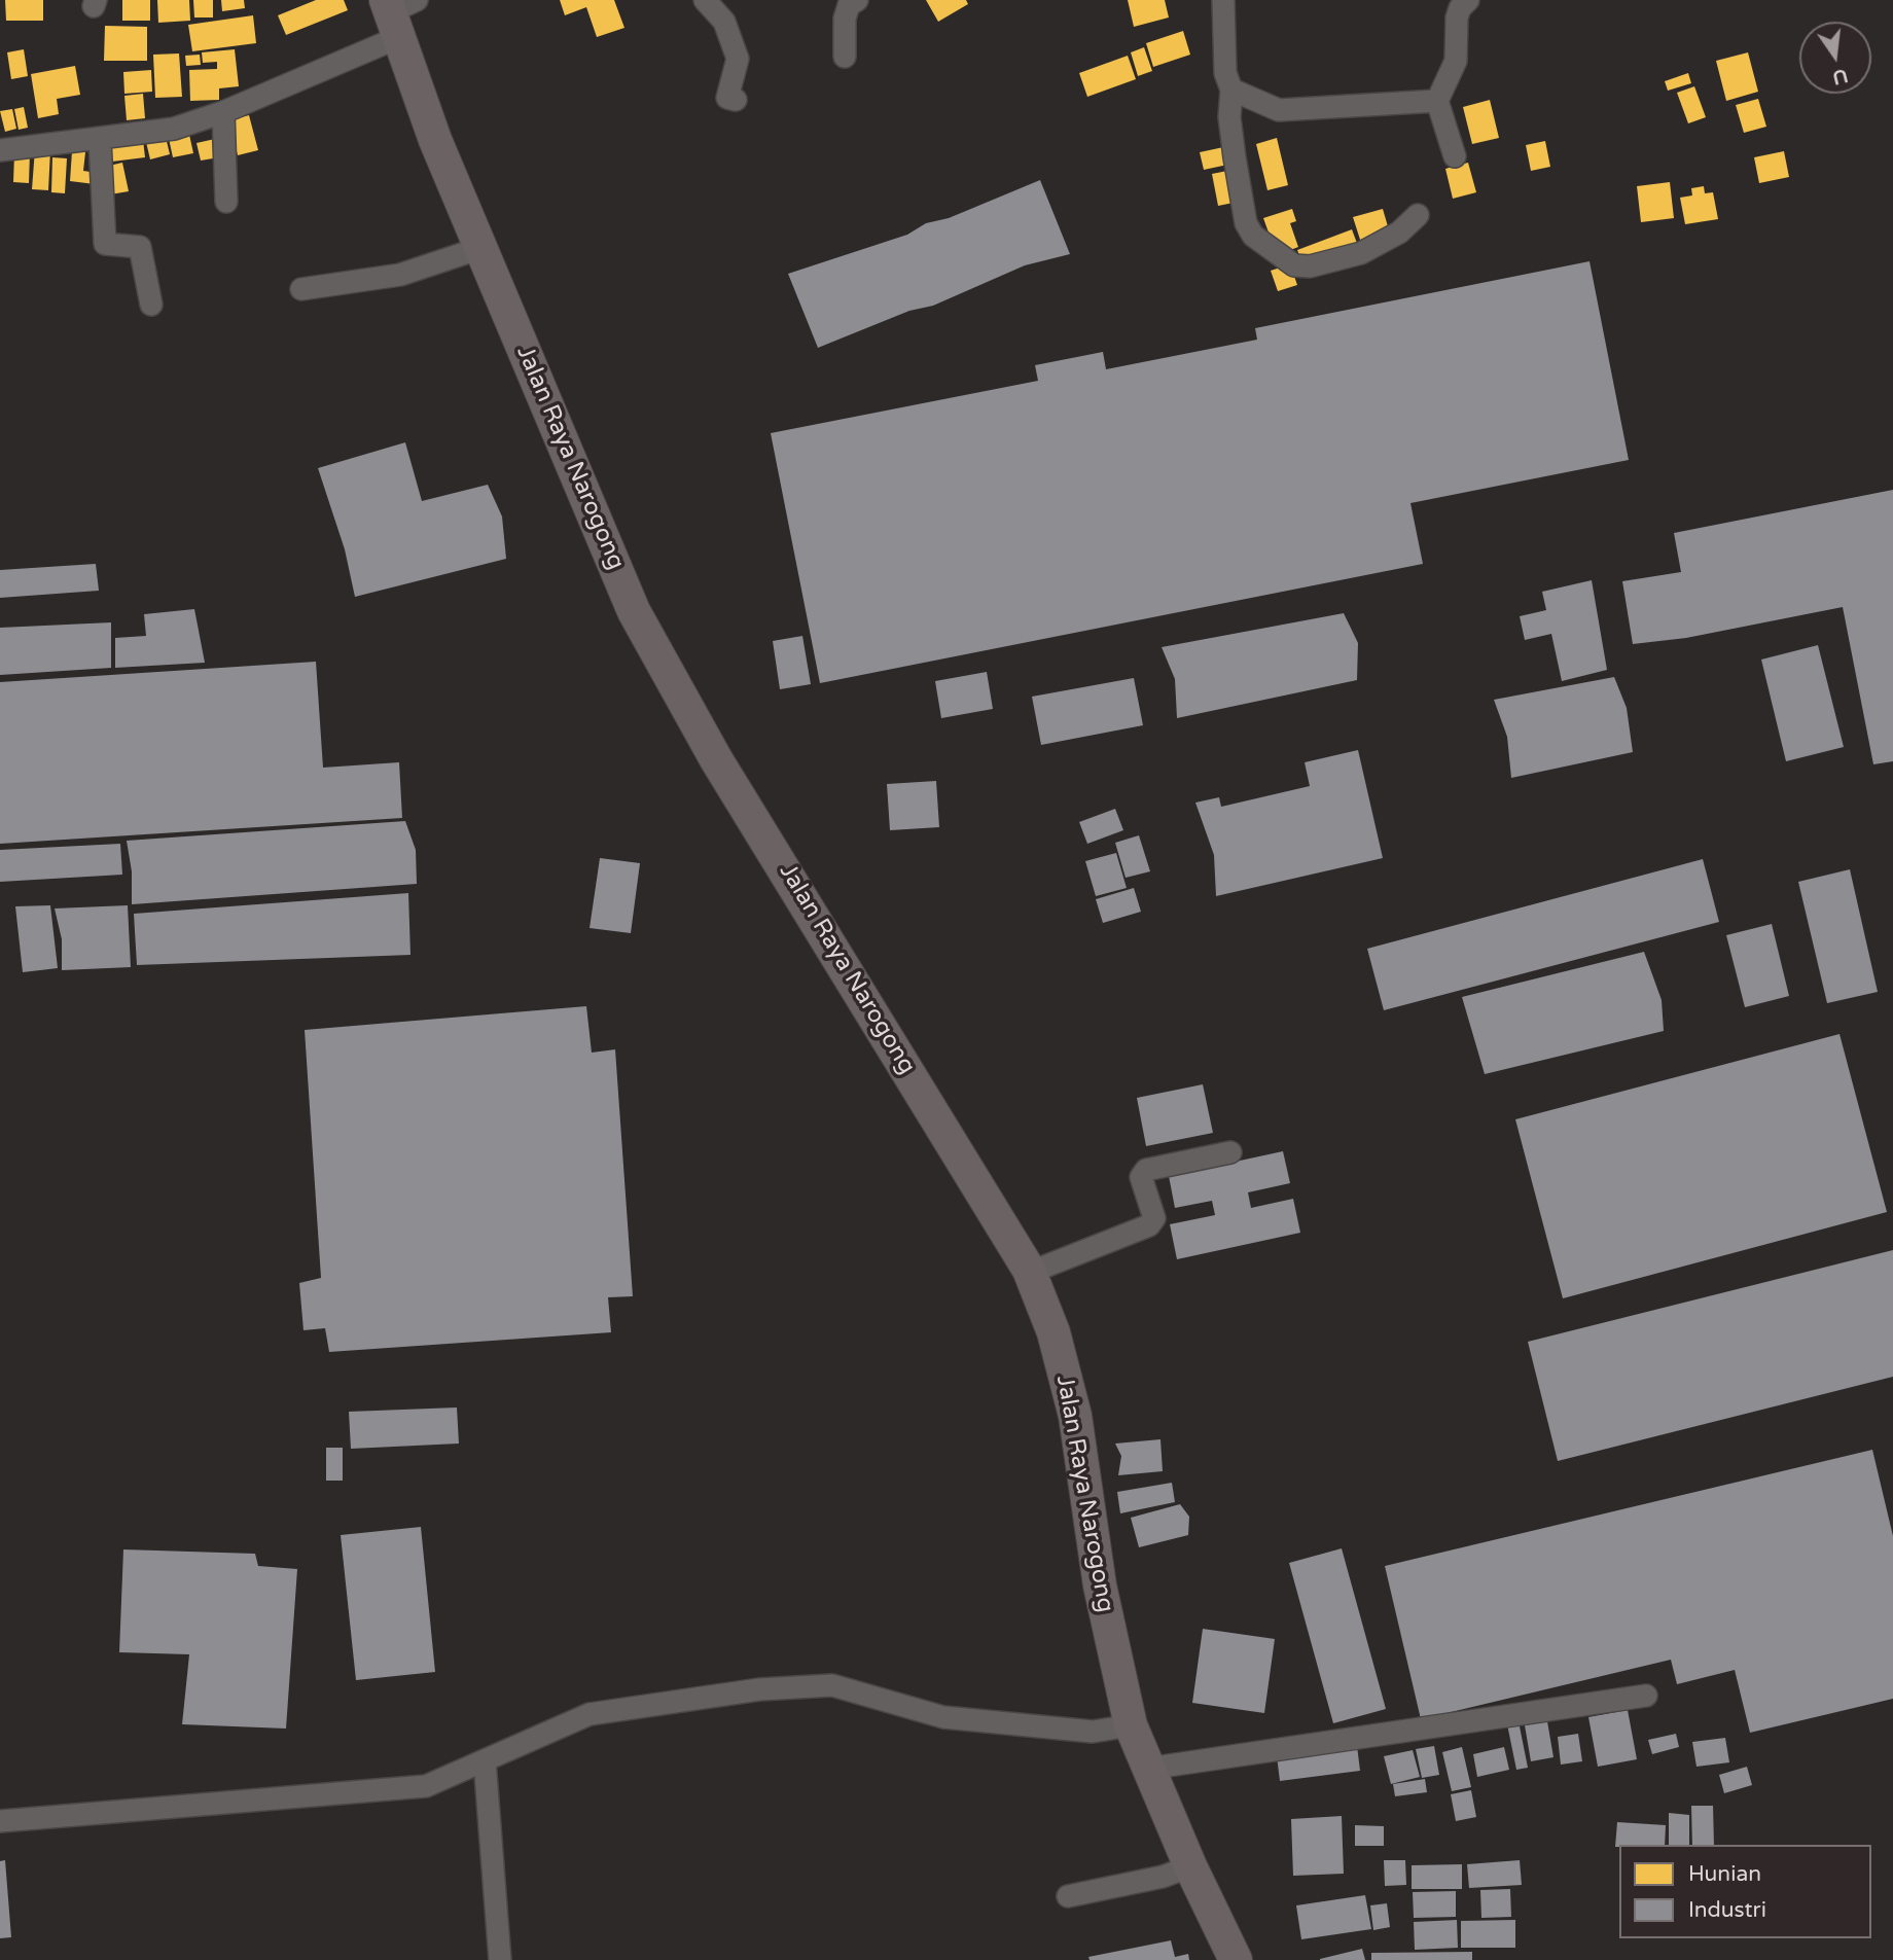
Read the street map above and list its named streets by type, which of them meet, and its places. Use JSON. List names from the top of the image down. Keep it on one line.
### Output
{"streets":{"main road":["Jalan Raya Narogong"]},"legend":["Hunian","Industri"],"north":"bottom"}
